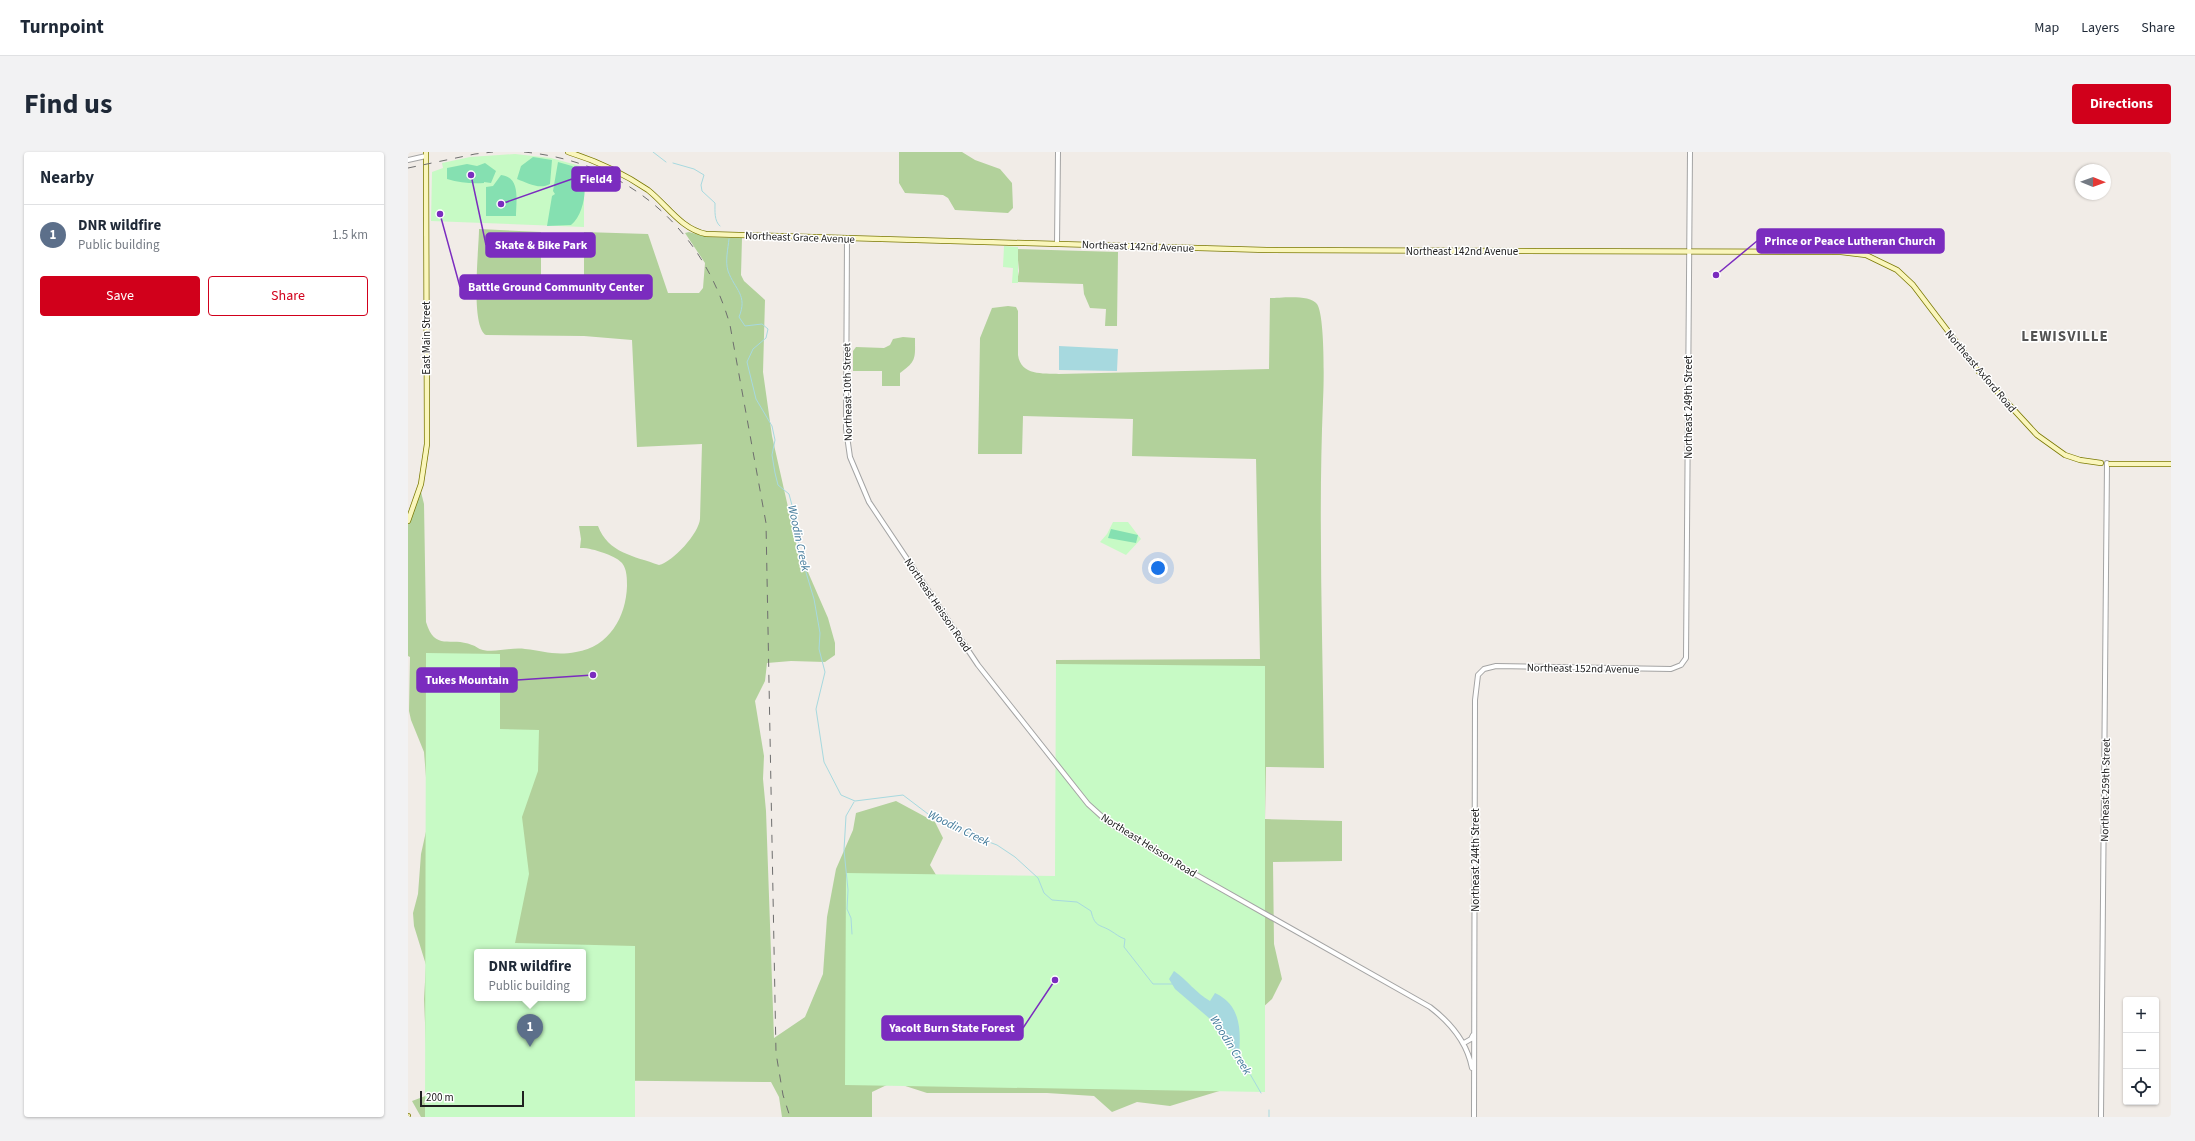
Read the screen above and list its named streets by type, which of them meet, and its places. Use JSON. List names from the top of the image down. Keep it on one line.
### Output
{"streets":{"main road":["Northeast Grace Avenue","Northeast 142nd Avenue","East Main Street","Northeast Axford Road"],"street":["Northeast 10th Street","Northeast 249th Street","Northeast Heisson Road","Northeast 152nd Avenue","Northeast 259th Street","Northeast 244th Street"]},"crossings":[["Northeast Grace Avenue","Northeast 142nd Avenue"],["Northeast Grace Avenue","Northeast 10th Street"],["Northeast 142nd Avenue","Northeast Axford Road"],["Northeast 142nd Avenue","Northeast 249th Street"],["Northeast Axford Road","Northeast 259th Street"],["Northeast 10th Street","Northeast Heisson Road"],["Northeast 249th Street","Northeast 152nd Avenue"],["Northeast Heisson Road","Northeast 244th Street"],["Northeast 152nd Avenue","Northeast 244th Street"]],"districts":["LEWISVILLE"],"water":["Woodin Creek"],"places":["Skate & Bike Park","Field4","Battle Ground Community Center","Prince or Peace Lutheran Church","Tukes Mountain","Yacolt Burn State Forest"],"scale_bar":"200 m","north":"right","page":{"header":"Turnpoint","nav":["Map","Layers","Share"],"title":"Find us","buttons":["Directions",["Save","Share"]],"heading":"Nearby","list":[{"mark":"1","name":"DNR wildfire","note":"Public building","value":"1.5 km"}],"popup":["DNR wildfire","Public building"],"map_buttons":["+","−"],"pins":"1","scale":"200 m"}}
